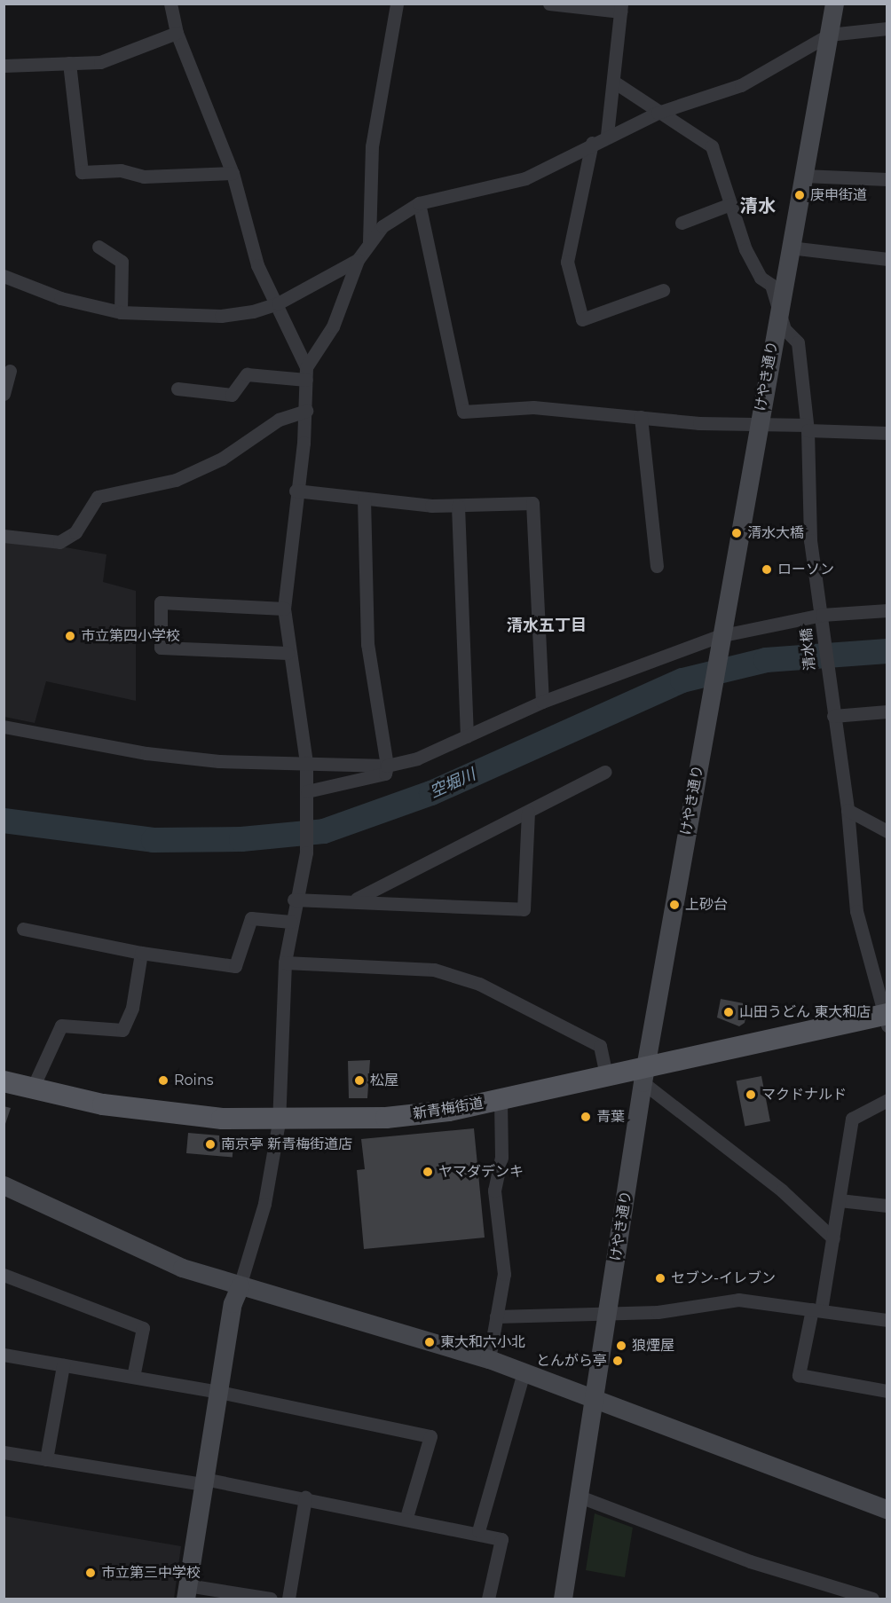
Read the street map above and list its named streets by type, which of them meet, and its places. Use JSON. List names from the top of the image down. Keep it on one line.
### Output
{"streets":{"main road":["新青梅街道"],"street":["けやき通り","清水橋"]},"crossings":[["けやき通り","清水橋"],["けやき通り","新青梅街道"],["清水橋","新青梅街道"]],"districts":["清水","清水五丁目"],"water":["空堀川"],"places":["庚申街道","清水大橋","ローソン","市立第四小学校","上砂台","山田うどん 東大和店","Roins","松屋","マクドナルド","青葉","南京亭 新青梅街道店","ヤマダデンキ","セブン-イレブン","東大和六小北","狼煙屋","とんがら亭","市立第三中学校"]}
